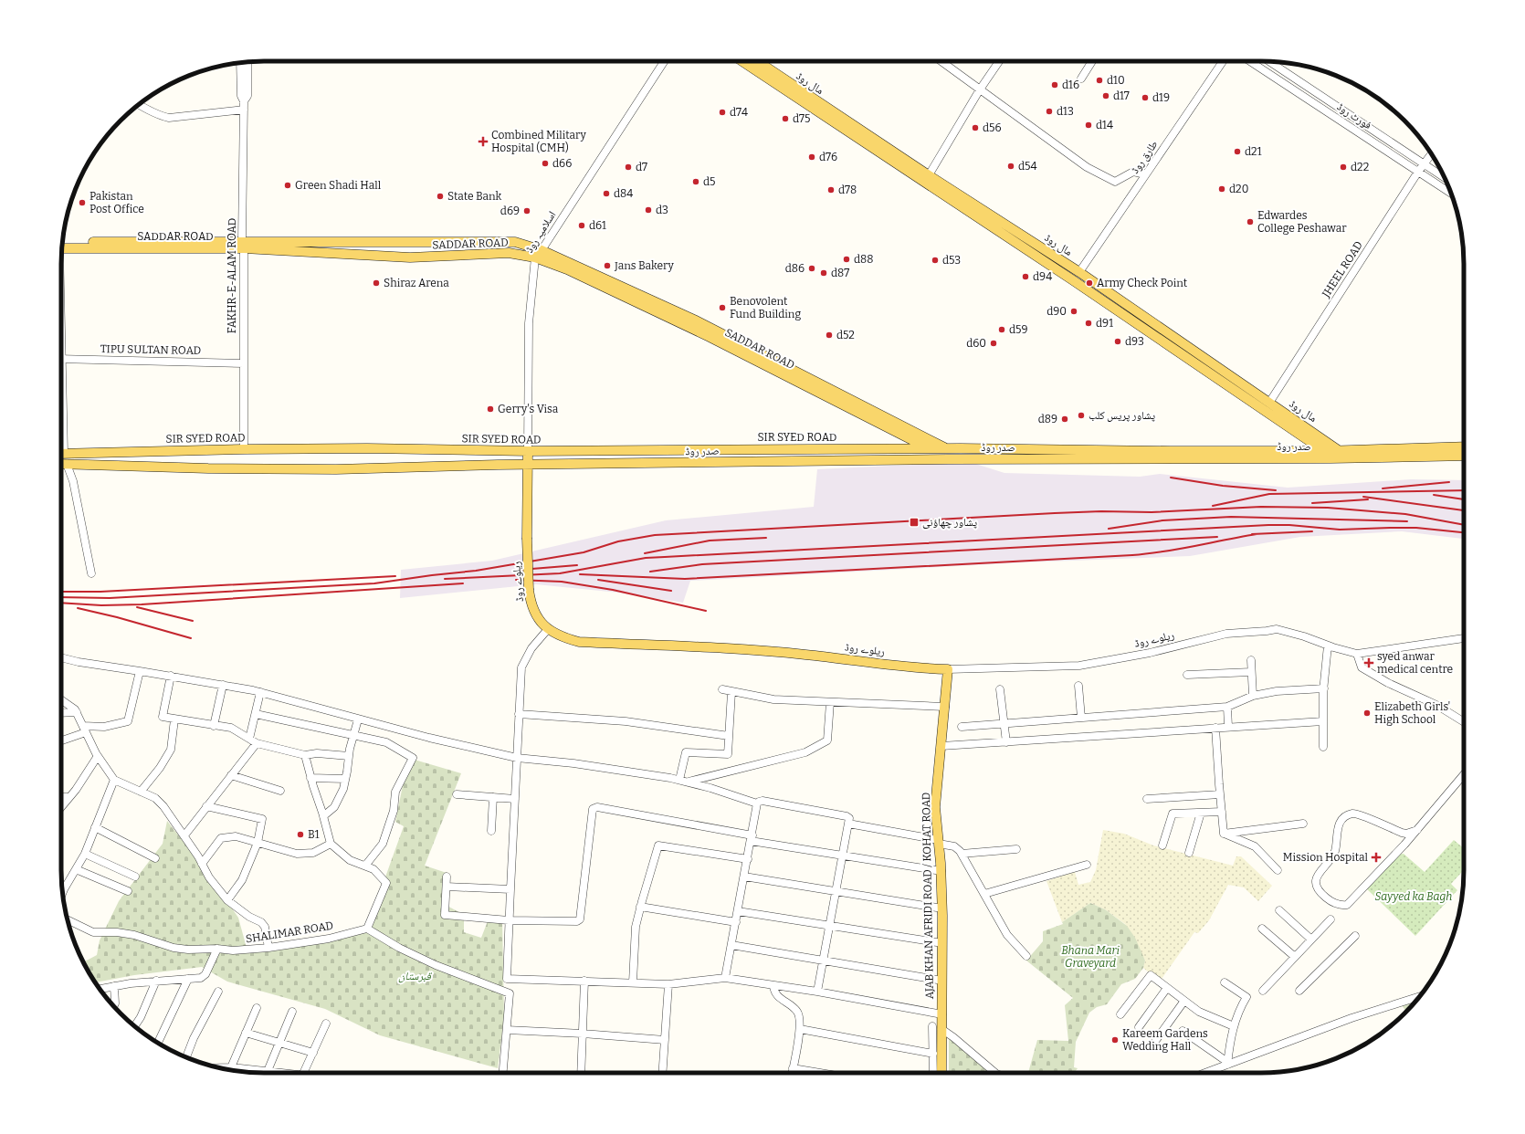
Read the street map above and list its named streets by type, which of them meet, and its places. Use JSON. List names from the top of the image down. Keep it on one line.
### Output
{"streets":{"main road":["مال روڈ","SADDAR ROAD","SIR SYED ROAD","صدر روڈ","ریلوے روڈ","AJAB KHAN AFRIDI ROAD / KOHAT ROAD"],"street":["فورٹ روڈ","طارق روڈ","اسلامیہ روڈ","JHEEL ROAD","FAKHR-E-ALAM ROAD","TIPU SULTAN ROAD","SHALIMAR ROAD"]},"crossings":[["مال روڈ","طارق روڈ"],["مال روڈ","JHEEL ROAD"],["مال روڈ","صدر روڈ"],["فورٹ روڈ","JHEEL ROAD"],["اسلامیہ روڈ","SADDAR ROAD"],["اسلامیہ روڈ","SIR SYED ROAD"],["اسلامیہ روڈ","ریلوے روڈ"],["SADDAR ROAD","FAKHR-E-ALAM ROAD"],["SADDAR ROAD","SIR SYED ROAD"],["SADDAR ROAD","صدر روڈ"],["FAKHR-E-ALAM ROAD","TIPU SULTAN ROAD"],["FAKHR-E-ALAM ROAD","SIR SYED ROAD"],["SIR SYED ROAD","صدر روڈ"],["SIR SYED ROAD","ریلوے روڈ"],["صدر روڈ","ریلوے روڈ"],["ریلوے روڈ","AJAB KHAN AFRIDI ROAD / KOHAT ROAD"]],"parks":["Sayyed ka Bagh","Bhana Mari Graveyard","قبرستان"],"places":{"other":["d10","d16","d17","d19","d13","d74","d75","d14","d56","d21","d76","d66","d54","d7","d22","d5","Green Shadi Hall","d20","d78","d84","State Bank","Pakistan Post Office","d3","d69","Edwardes College Peshawar","d61","d88","d53","Jans Bakery","d86","d87","d94","Shiraz Arena","Army Check Point","Benovolent Fund Building","d90","d91","d59","d52","d93","d60","Gerry's Visa","پشاور پریس کلب","d89","Elizabeth Girls' High School","B1","Kareem Gardens Wedding Hall"],"health":["Combined Military Hospital (CMH)","syed anwar medical centre","Mission Hospital"],"transit":["پشاور چھاؤنی"]}}
